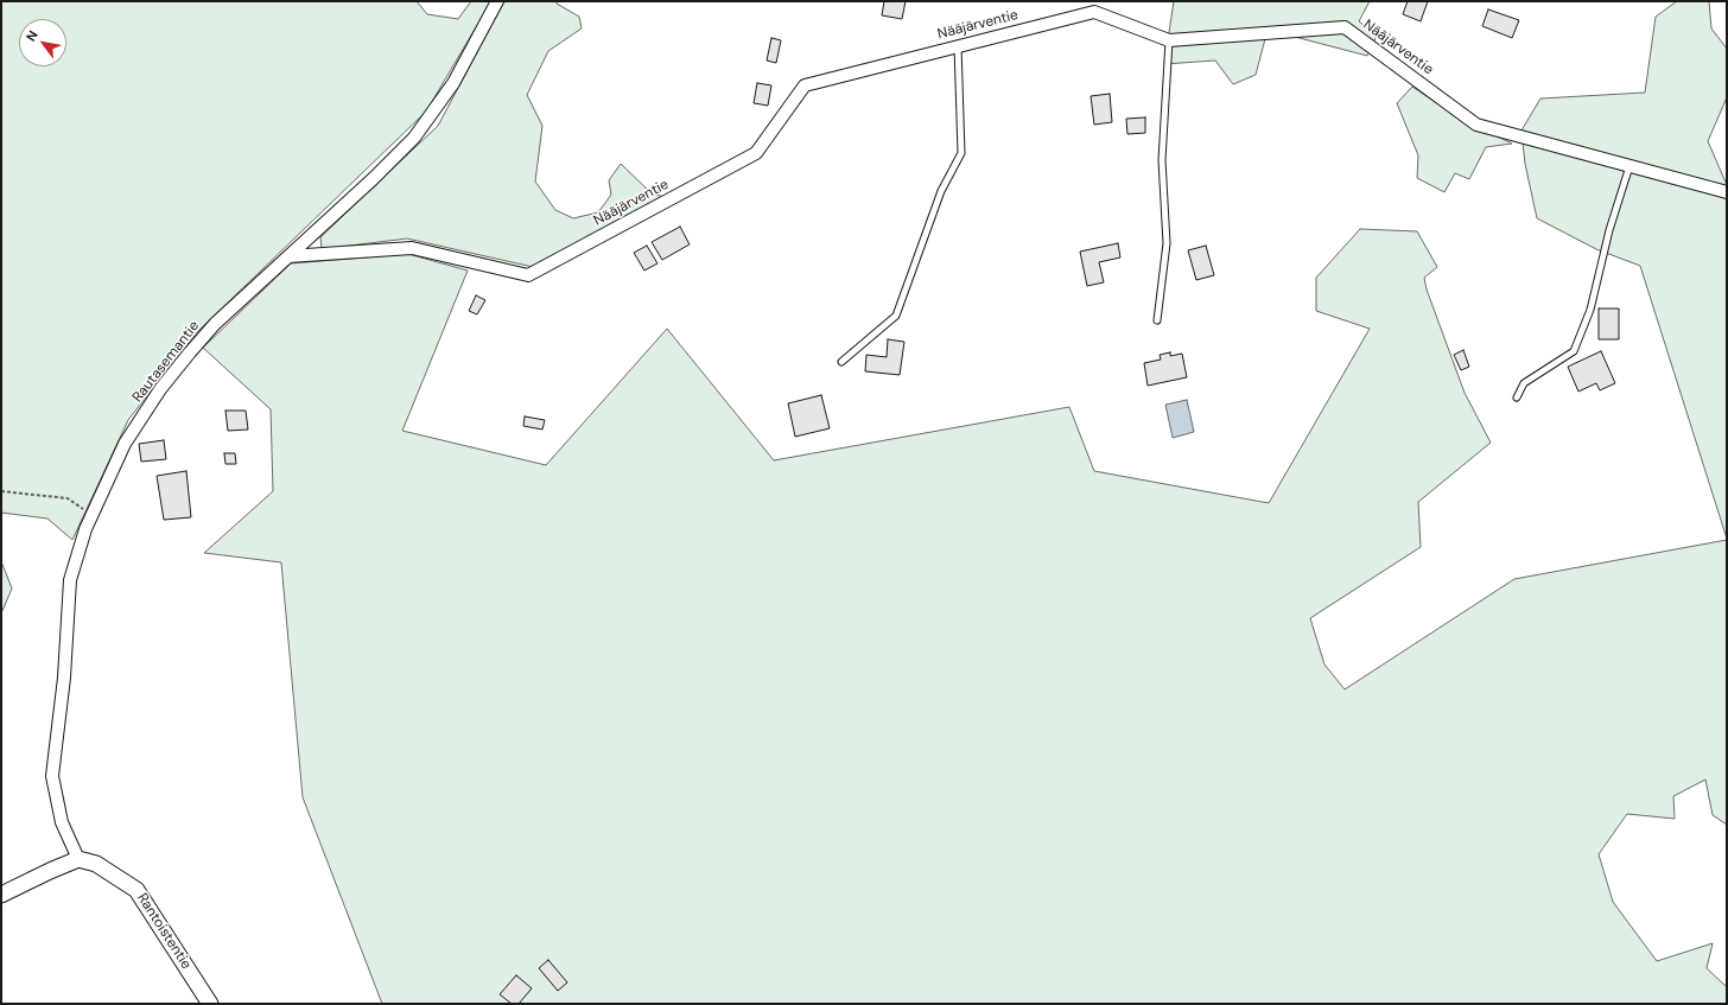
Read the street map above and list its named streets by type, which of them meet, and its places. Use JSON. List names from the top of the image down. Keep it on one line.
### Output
{"streets":{"street":["Nääjärventie","Rautasemantie","Rantoistentie"]},"crossings":[["Nääjärventie","Rautasemantie"],["Rautasemantie","Rantoistentie"]],"north":"top left"}
